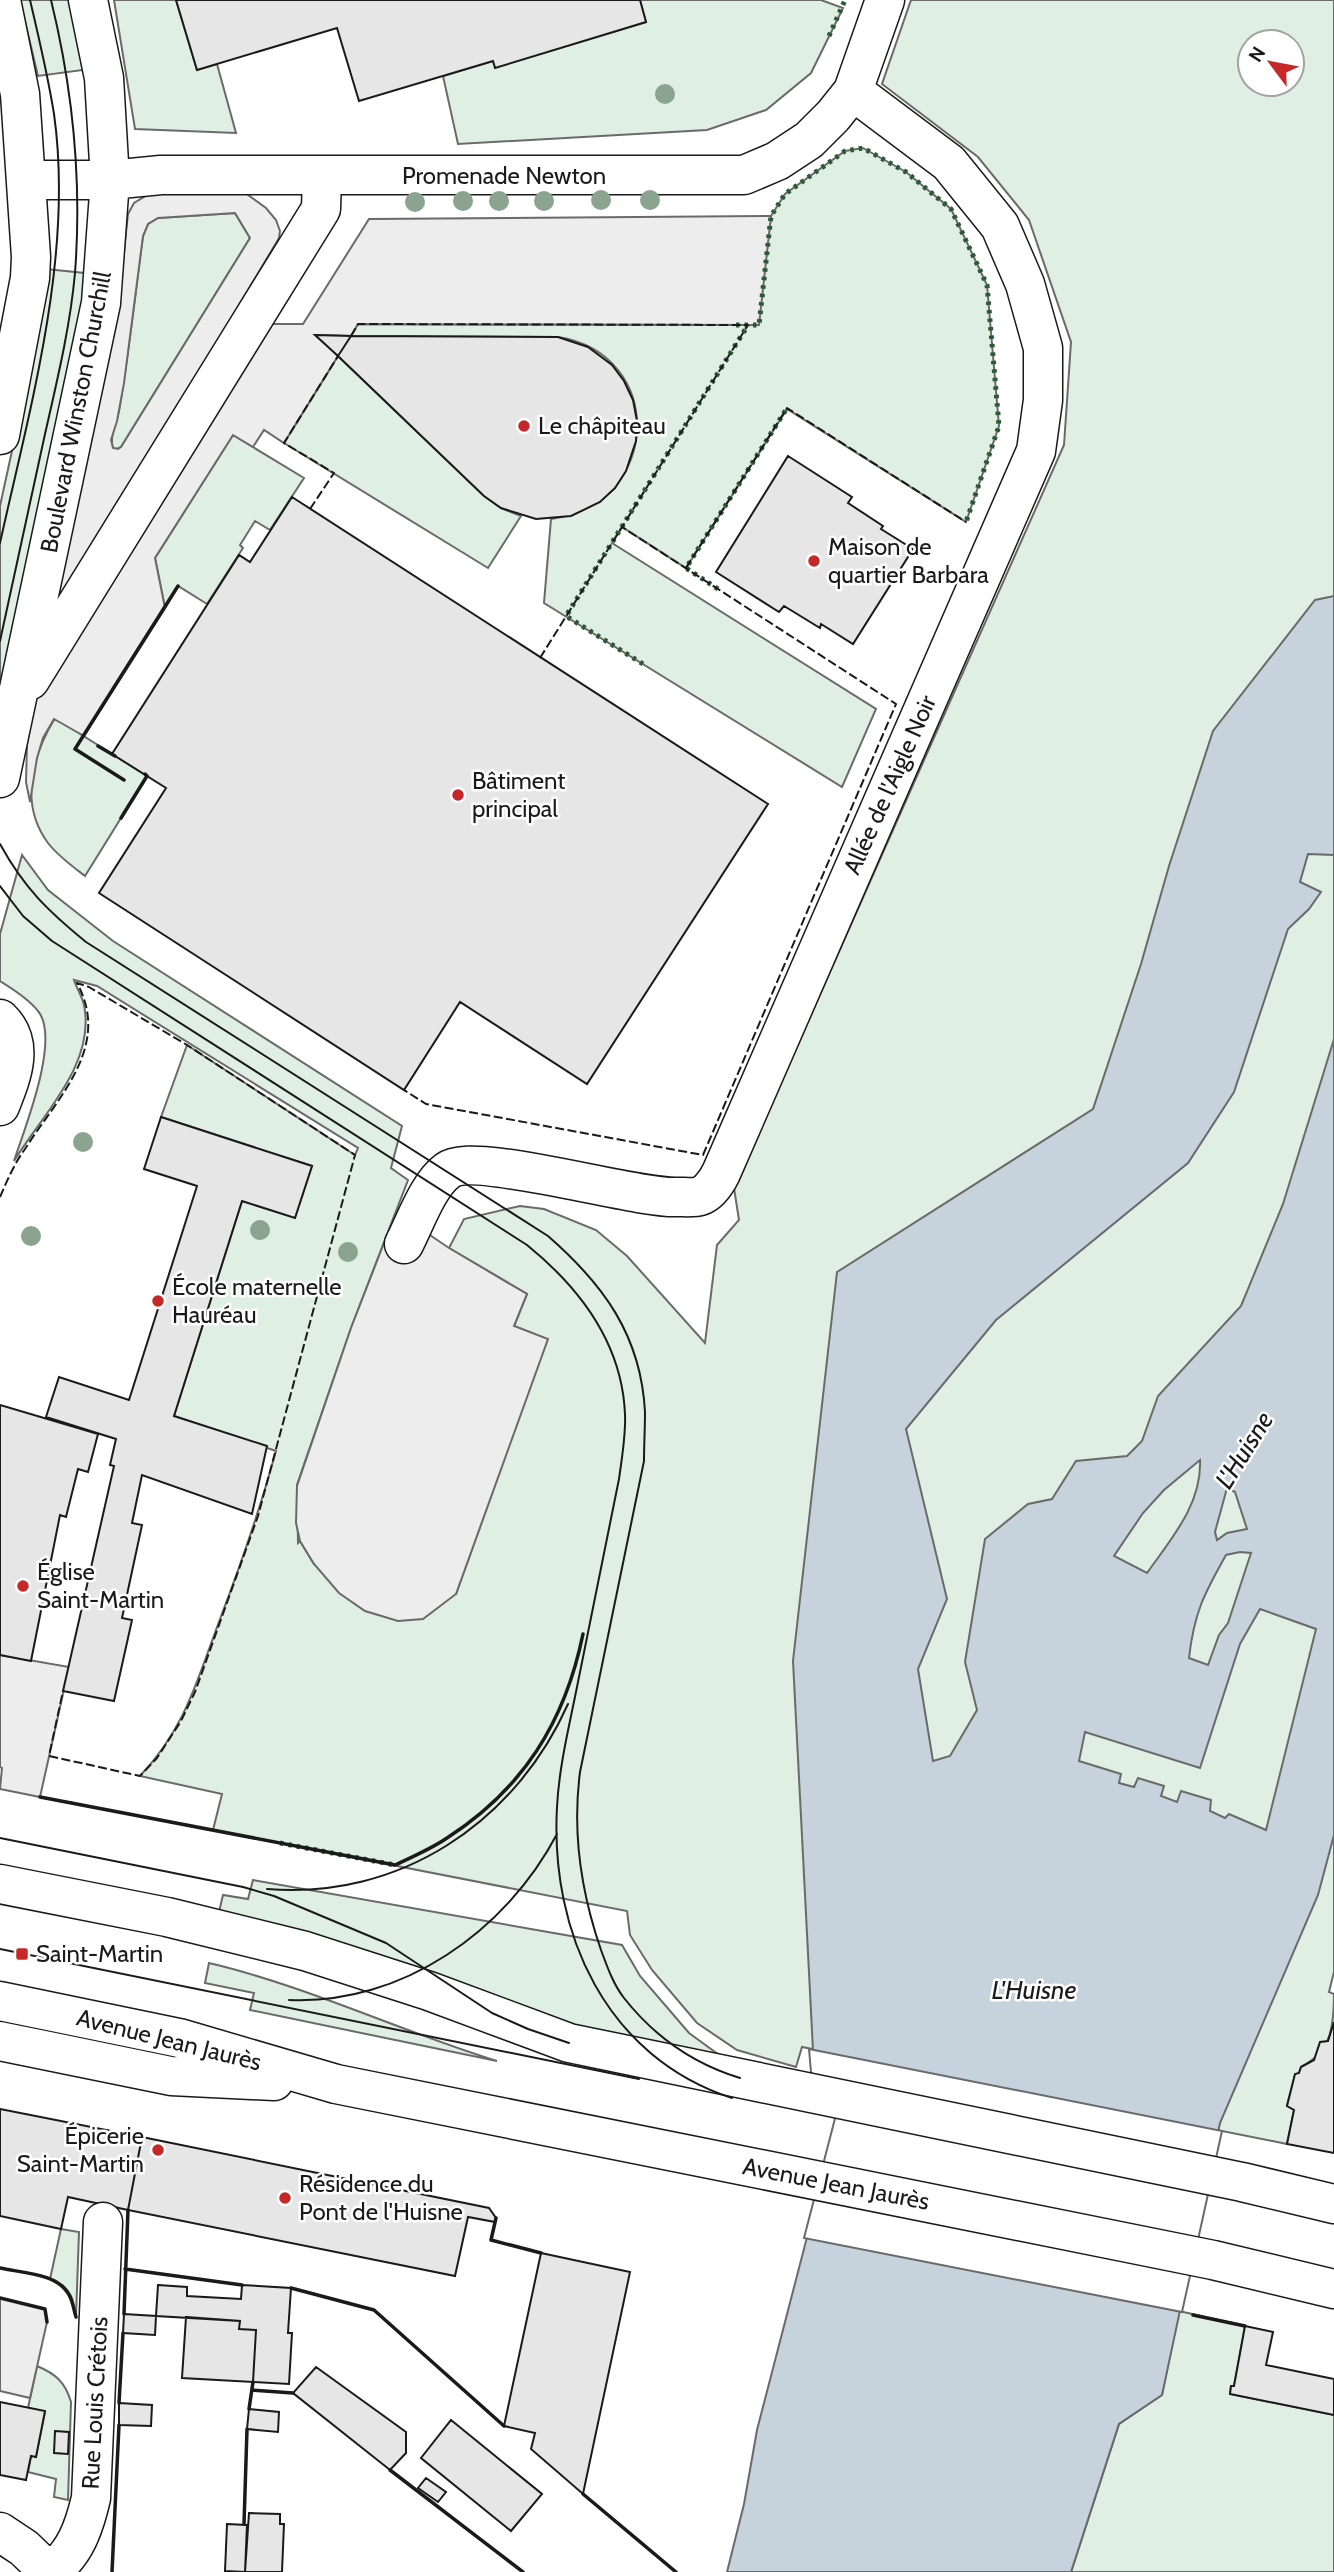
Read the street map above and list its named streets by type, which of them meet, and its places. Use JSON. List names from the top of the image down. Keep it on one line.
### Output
{"streets":{"street":["Promenade Newton","Boulevard Winston Churchill","Allée de l'Aigle Noir","Avenue Jean Jaurès","Rue Louis Crétois"]},"crossings":[["Promenade Newton","Boulevard Winston Churchill"],["Promenade Newton","Allée de l'Aigle Noir"]],"water":["L'Huisne"],"places":{"other":["Le châpiteau","Maison de quartier Barbara","Bâtiment principal","École maternelle Hauréau","Église Saint-Martin","Épicerie Saint-Martin","Résidence du Pont de l'Huisne"],"transit":["Saint-Martin"]},"north":"top left"}
